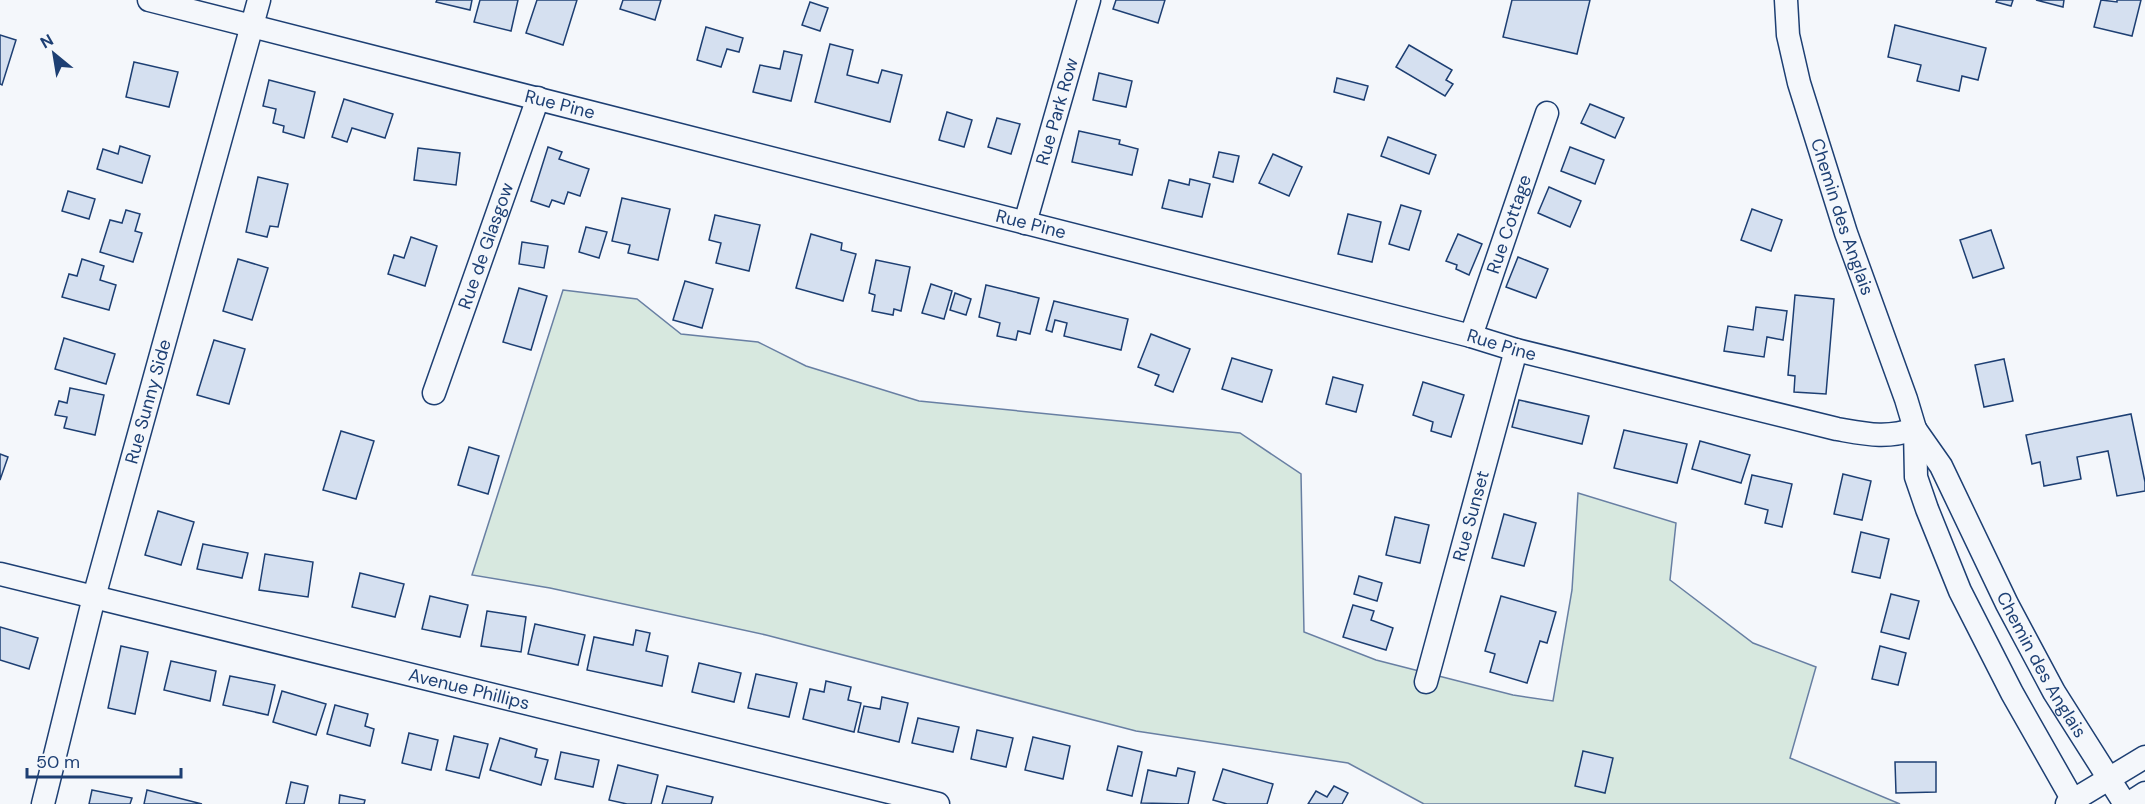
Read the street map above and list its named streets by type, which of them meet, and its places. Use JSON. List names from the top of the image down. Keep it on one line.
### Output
{"streets":{"street":["Rue Pine","Rue Park Row","Chemin des Anglais","Rue Cottage","Rue de Glasgow","Rue Sunny Side","Rue Sunset","Avenue Phillips"]},"crossings":[["Rue Pine","Rue Park Row"],["Rue Pine","Chemin des Anglais"],["Rue Pine","Rue Cottage"],["Rue Pine","Rue de Glasgow"],["Rue Pine","Rue Sunny Side"],["Rue Pine","Rue Sunset"],["Rue Sunny Side","Avenue Phillips"]],"scale_bar":"50 m","north":"top left"}
